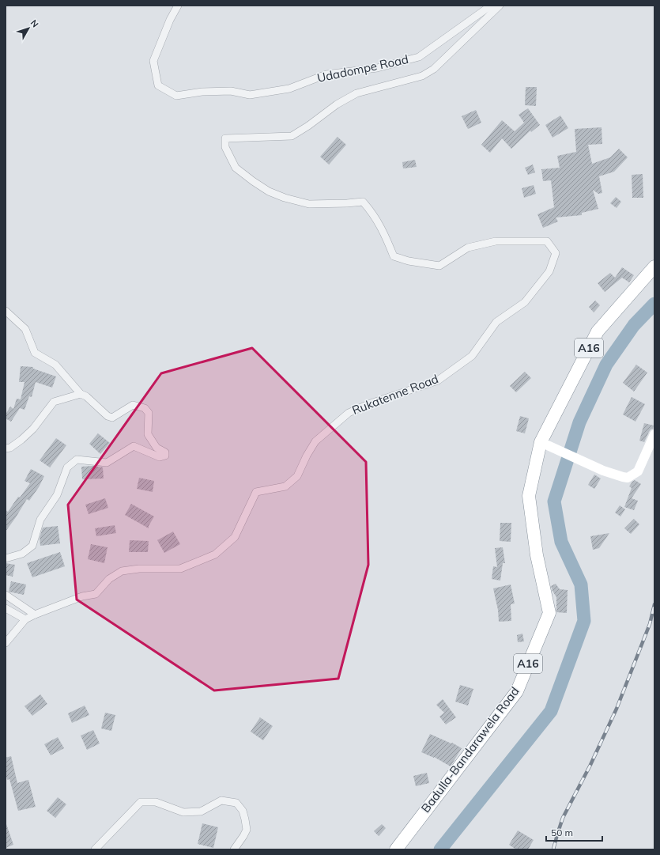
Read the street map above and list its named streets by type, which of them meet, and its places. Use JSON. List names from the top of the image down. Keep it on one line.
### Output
{"streets":{"highway":["A16","Badulla-Bandarawela Road"],"street":["Udadompe Road","Rukatenne Road"]},"crossings":[["A16","Badulla-Bandarawela Road"]],"scale_bar":"50 m","north":"top right"}
